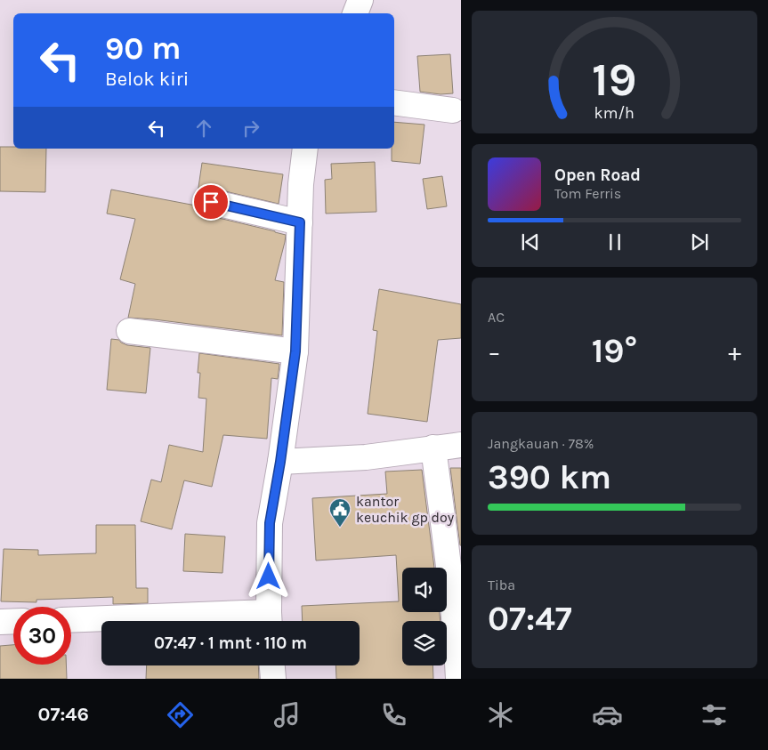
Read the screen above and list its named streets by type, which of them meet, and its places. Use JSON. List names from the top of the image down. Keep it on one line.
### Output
{"places":{"public building":["kantor keuchik gp doy"]},"page":{"turn":["90 m","Belok kiri"],"song":["Open Road","Tom Ferris"],"tile":["AC",["Jangkauan · 78%","390 km"],["Tiba","07:47"]],"heat":["−","19°","+"],"limit":"30","trip":"07:47 · 1 mnt · 110 m","tabs":"07:46","gauge":["19","km/h"]}}
